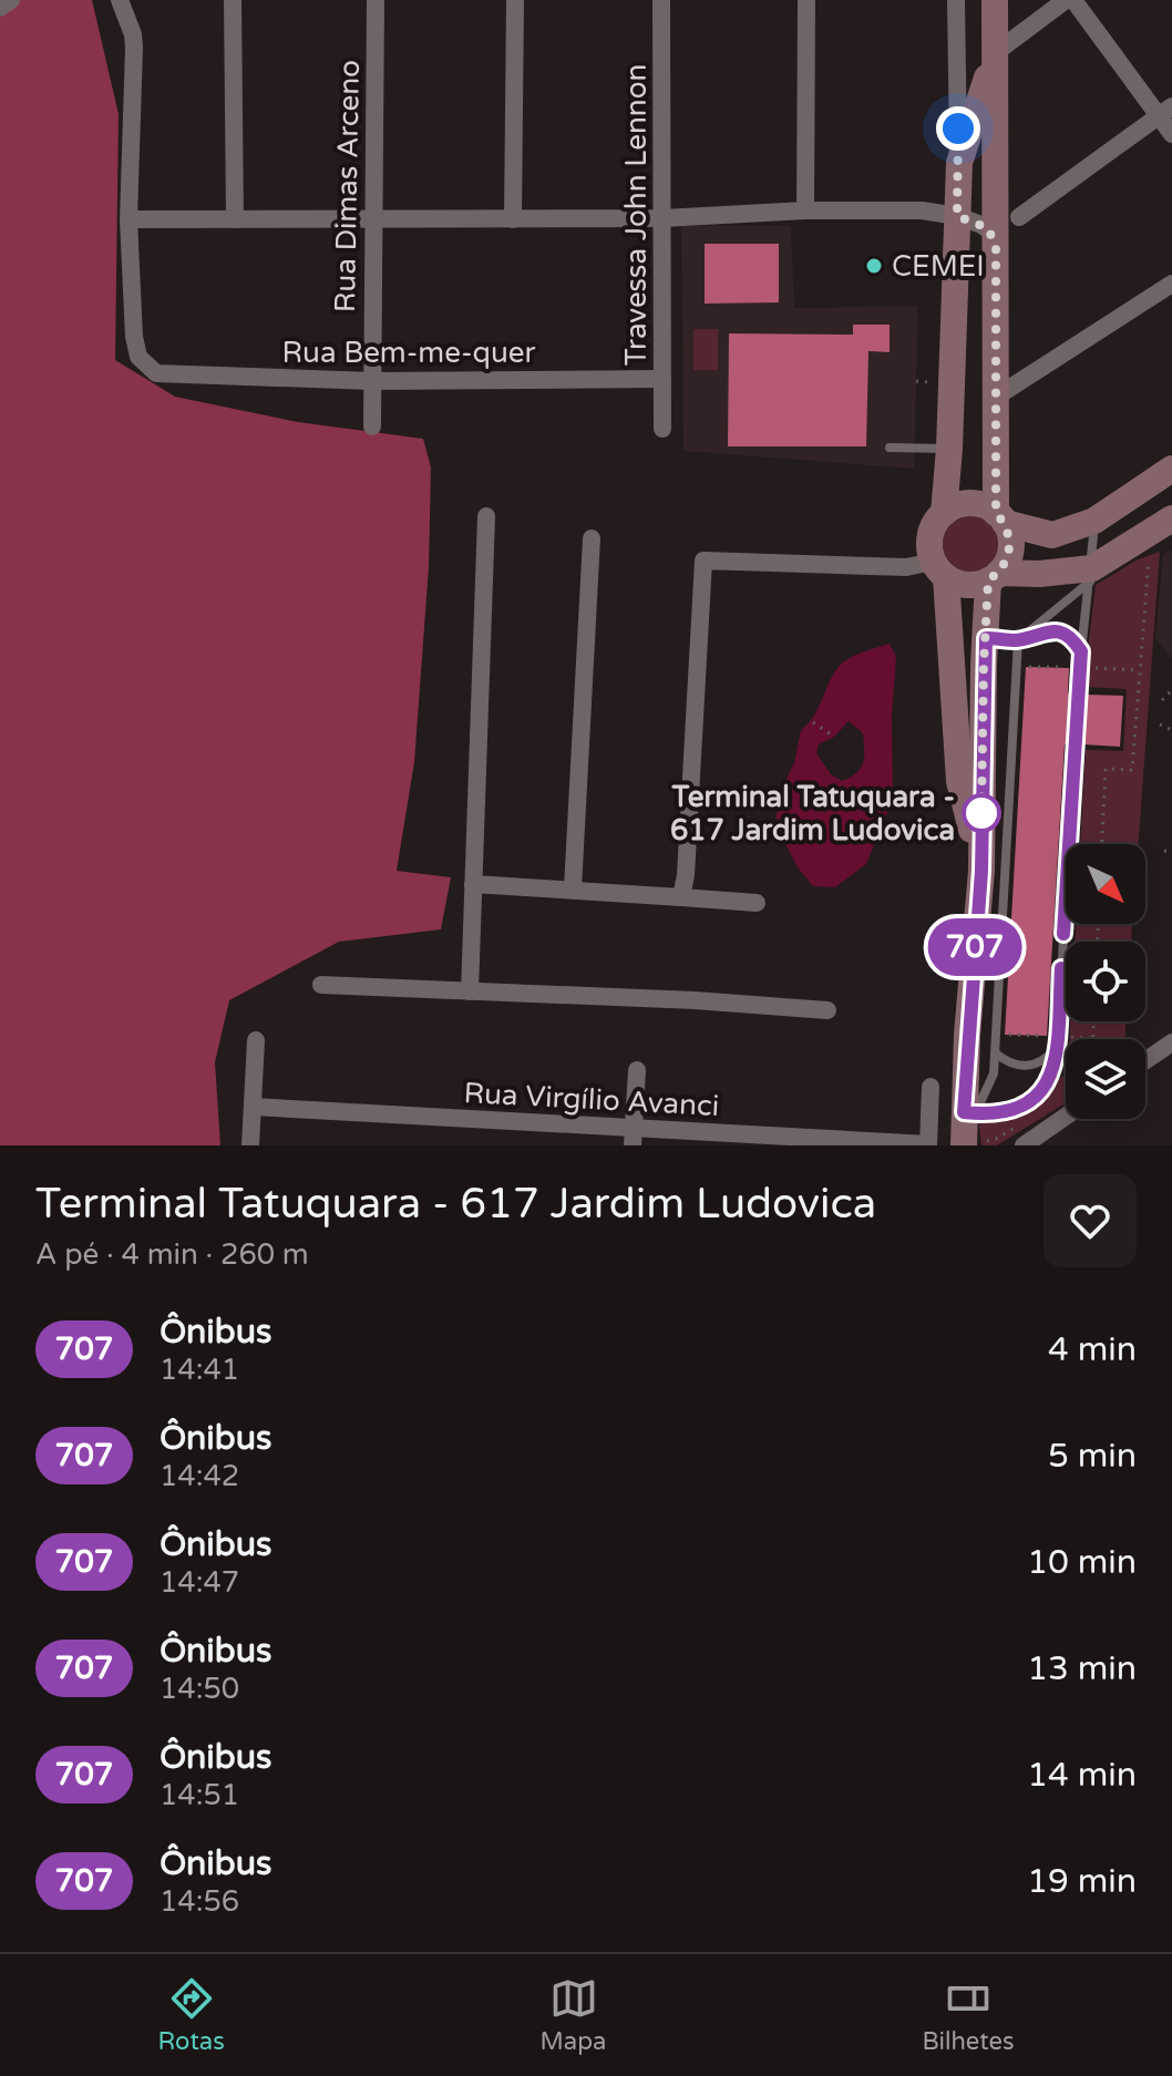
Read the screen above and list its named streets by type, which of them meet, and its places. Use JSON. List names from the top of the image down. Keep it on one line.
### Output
{"streets":{"street":["Rua Dimas Arceno","Travessa John Lennon","Rua Bem-me-quer","Rua Virgílio Avanci"]},"crossings":[["Rua Dimas Arceno","Rua Bem-me-quer"],["Travessa John Lennon","Rua Bem-me-quer"]],"places":["CEMEI","Terminal Tatuquara - 617 Jardim Ludovica"],"lines":["bus line 707"],"north":"bottom right","page":{"on_map":"707","heading":["Terminal Tatuquara - 617 Jardim Ludovica","A pé · 4 min · 260 m"],"list":[{"mark":"707","name":"Ônibus","note":"14:41","value":"4 min"},{"mark":"707","name":"Ônibus","note":"14:42","value":"5 min"},{"mark":"707","name":"Ônibus","note":"14:47","value":"10 min"},{"mark":"707","name":"Ônibus","note":"14:50","value":"13 min"},{"mark":"707","name":"Ônibus","note":"14:51","value":"14 min"},{"mark":"707","name":"Ônibus","note":"14:56","value":"19 min"}],"tabs":["Rotas","Mapa","Bilhetes"]}}
